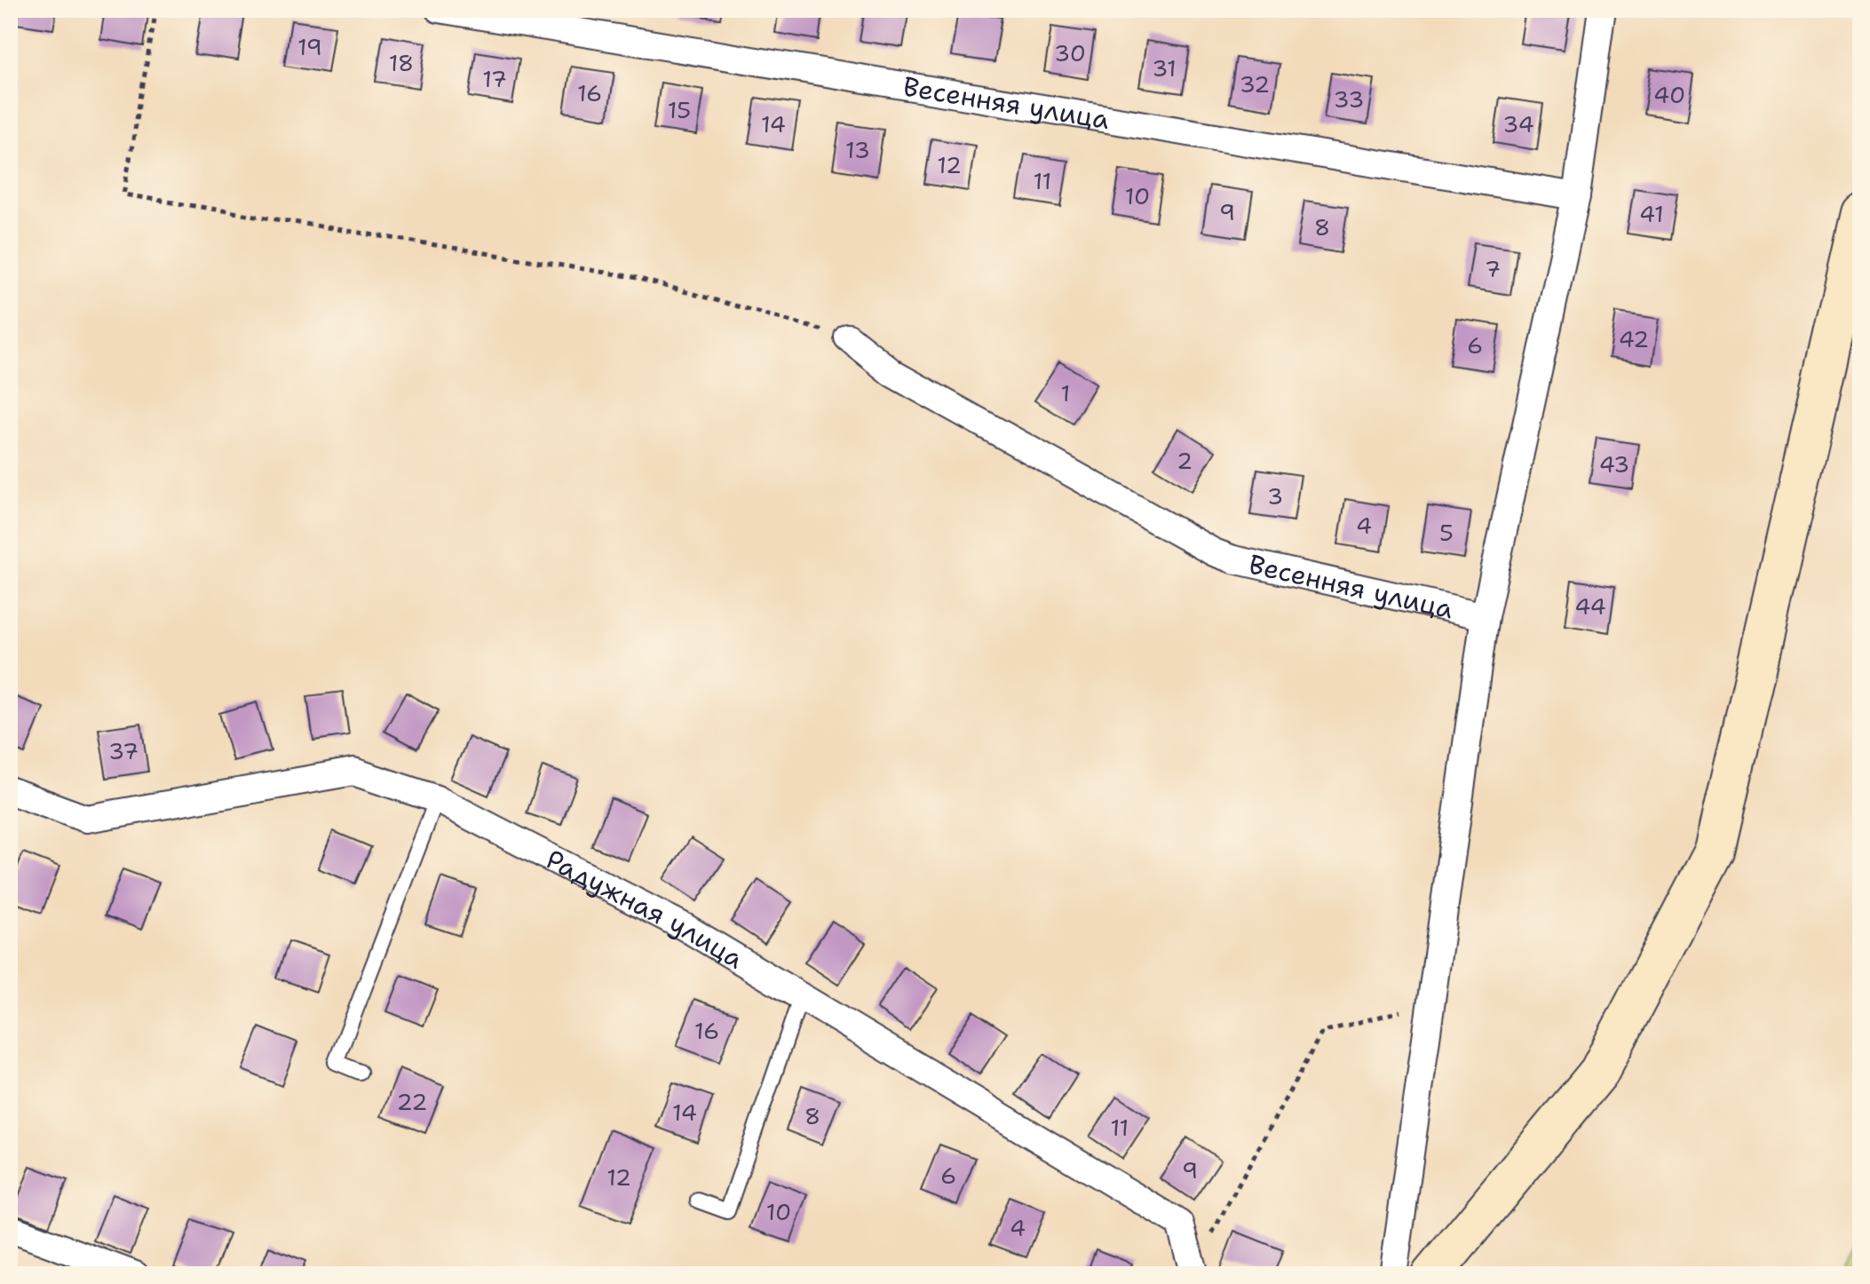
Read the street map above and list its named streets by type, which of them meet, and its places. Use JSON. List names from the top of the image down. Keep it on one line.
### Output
{"streets":{"street":["Весенняя улица","Радужная улица"]},"house_numbers":["19","30","18","31","17","32","16","40","33","15","14","34","13","12","11","10","9","41","8","7","42","6","1","2","43","3","4","5","44","37","16","22","14","8","11","9","6","12","10","4"]}
